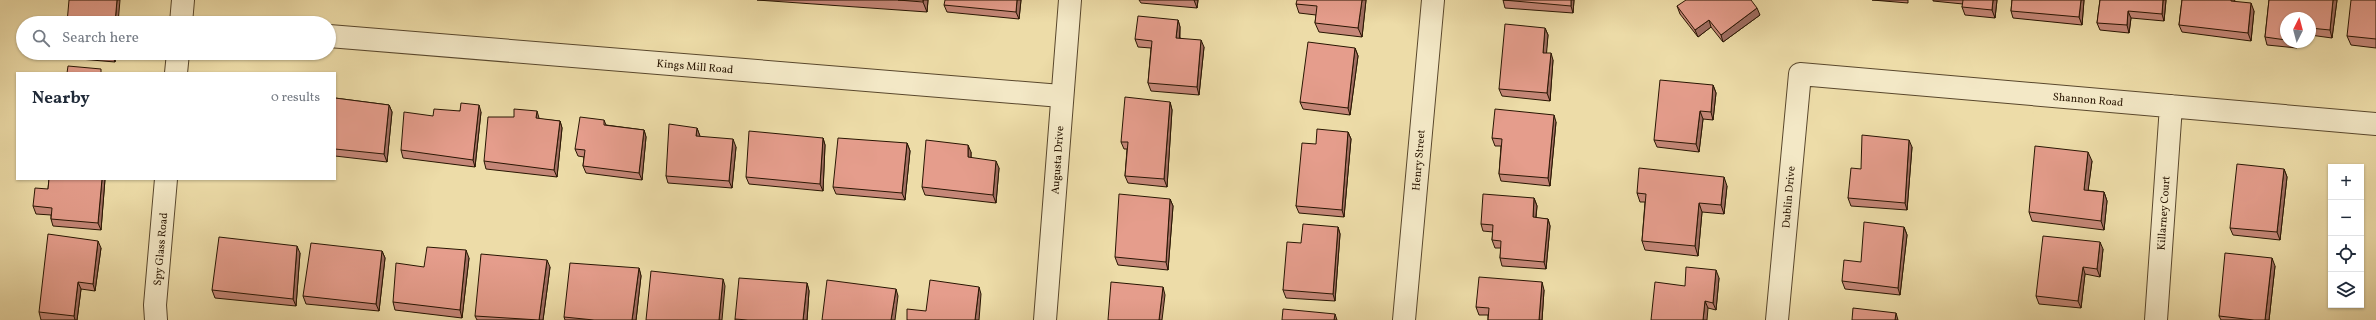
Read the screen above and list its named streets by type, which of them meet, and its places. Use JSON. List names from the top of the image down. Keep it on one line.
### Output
{"streets":{"street":["Kings Mill Road","Shannon Road","Augusta Drive","Henry Street","Dublin Drive","Killarney Court","Spy Glass Road"]},"crossings":[["Kings Mill Road","Augusta Drive"],["Shannon Road","Dublin Drive"],["Shannon Road","Killarney Court"]],"north":"top","page":{"search":"Search here","heading":["Nearby","0 results"],"map_buttons":["+","−"]}}
